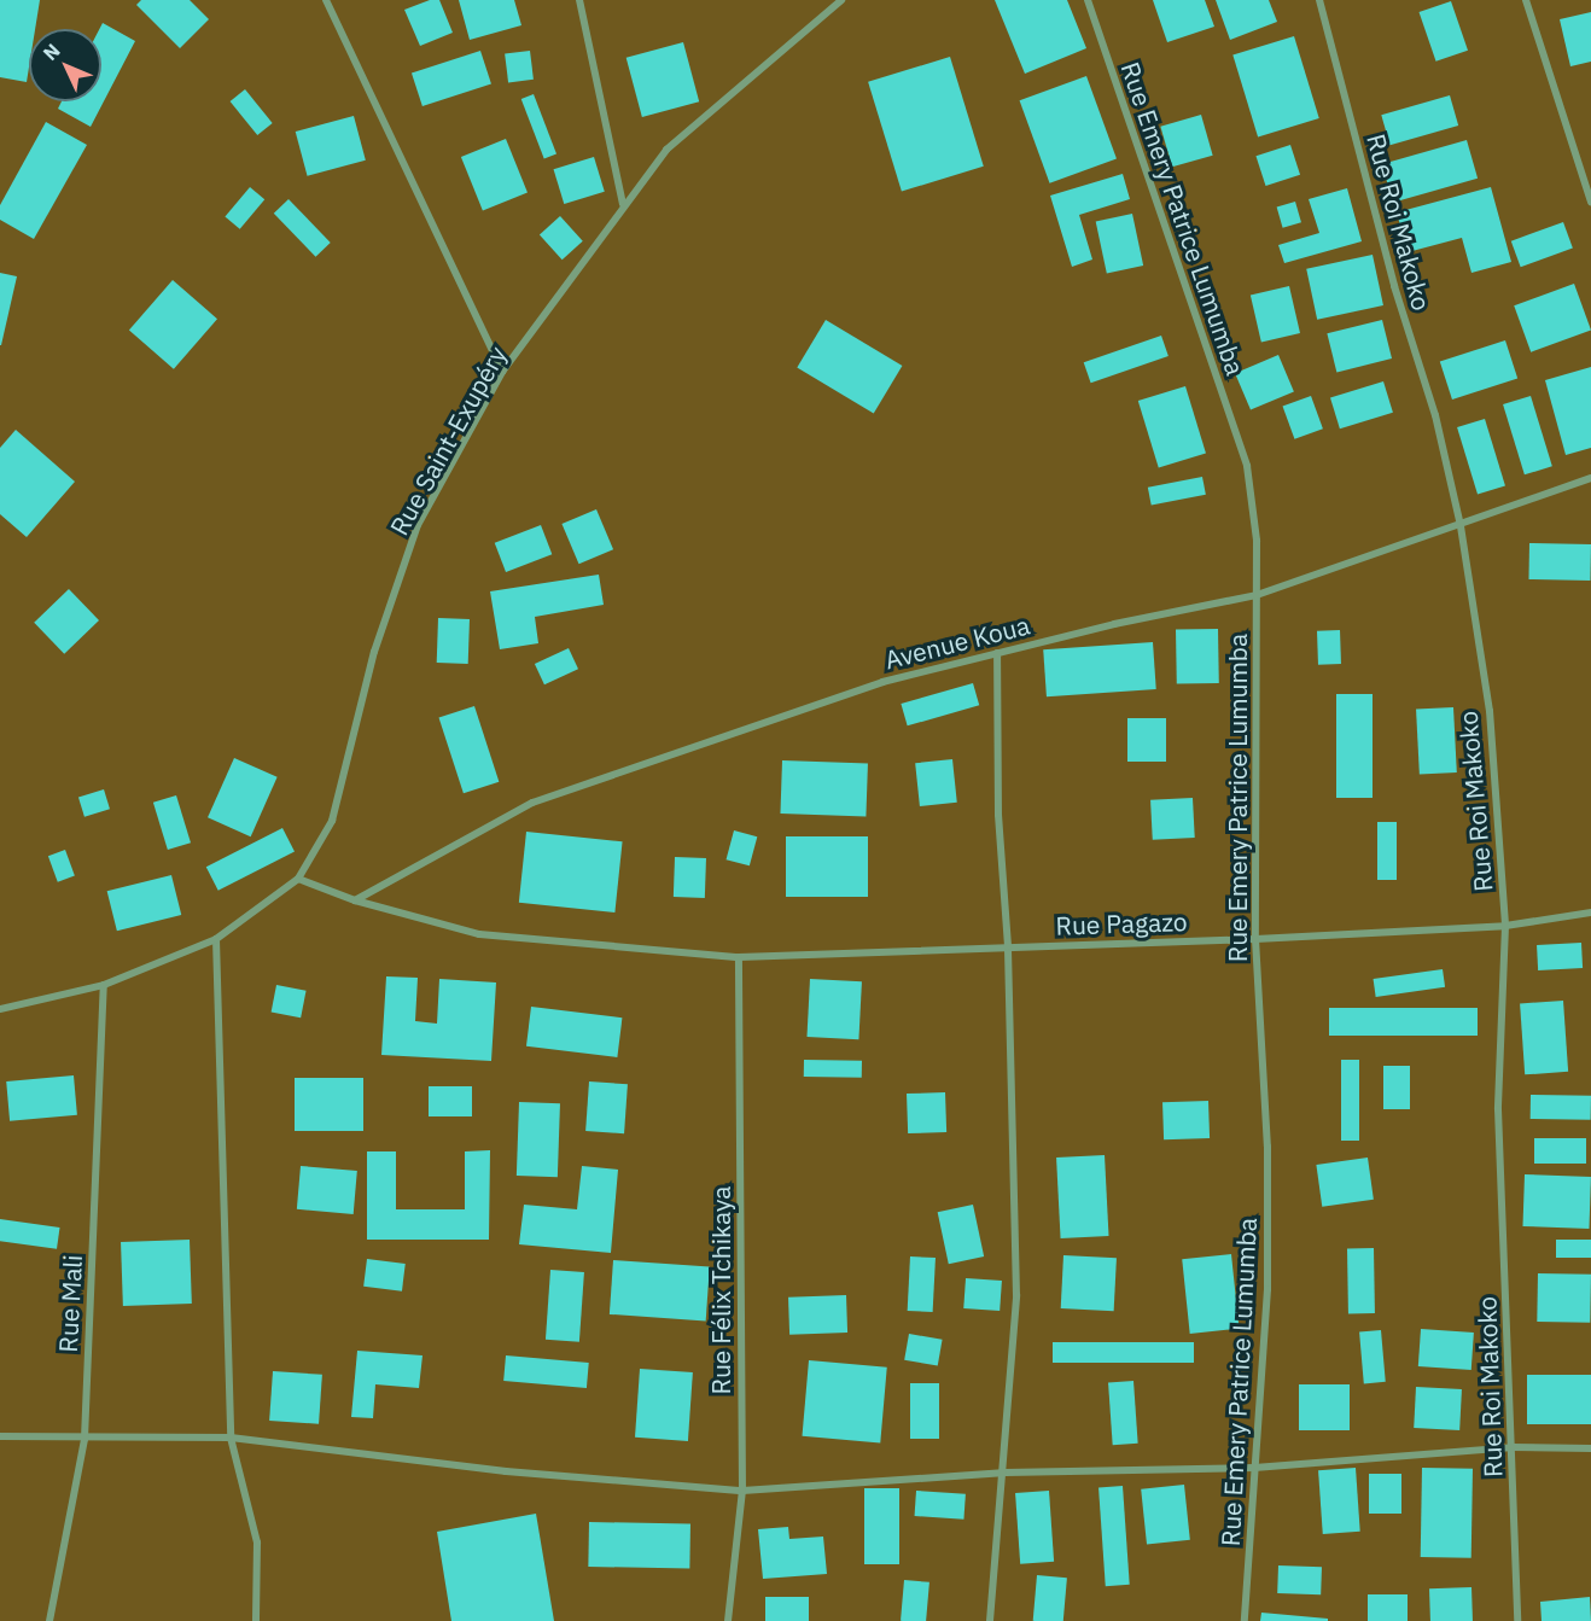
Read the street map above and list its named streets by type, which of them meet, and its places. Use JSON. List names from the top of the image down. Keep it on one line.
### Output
{"streets":{"street":["Rue Emery Patrice Lumumba","Rue Roi Makoko","Rue Saint-Exupéry","Avenue Koua","Rue Pagazo","Rue Félix Tchikaya","Rue Mali"]},"crossings":[["Rue Emery Patrice Lumumba","Avenue Koua"],["Rue Emery Patrice Lumumba","Rue Pagazo"],["Rue Roi Makoko","Avenue Koua"],["Rue Roi Makoko","Rue Pagazo"],["Rue Saint-Exupéry","Rue Pagazo"],["Avenue Koua","Rue Pagazo"],["Rue Pagazo","Rue Félix Tchikaya"]],"north":"top left"}
